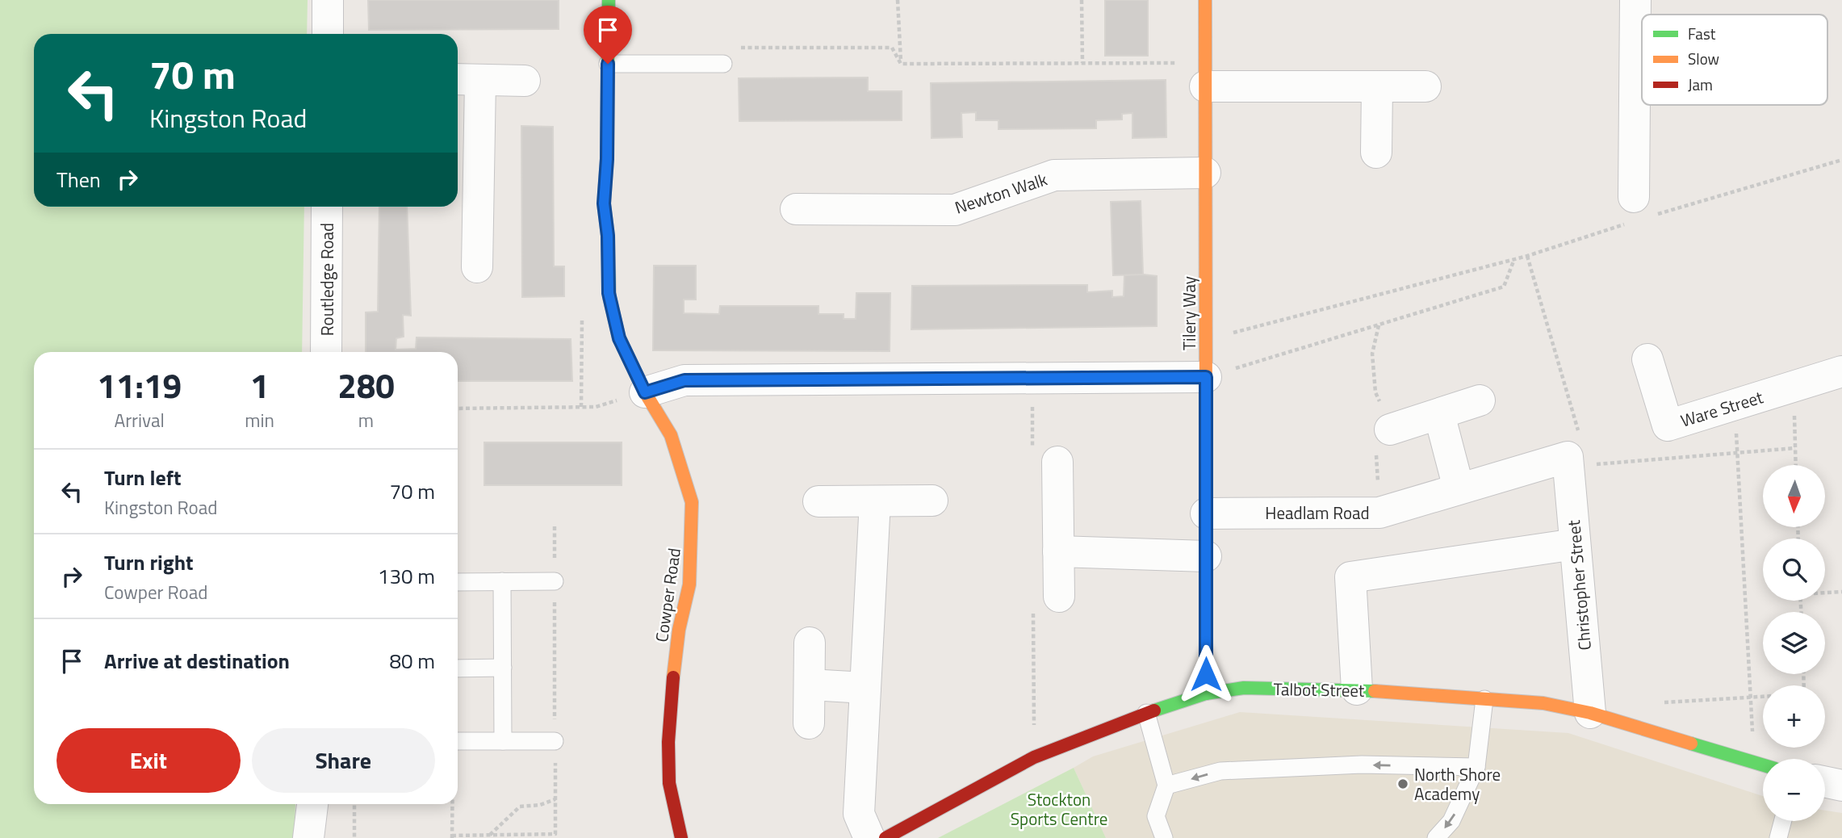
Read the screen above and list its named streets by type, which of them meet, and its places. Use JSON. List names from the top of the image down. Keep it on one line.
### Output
{"streets":{"street":["Newton Walk","Routledge Road","Tilery Way","Ware Street","Headlam Road","Christopher Street","Cowper Road","Talbot Street"]},"crossings":[["Newton Walk","Tilery Way"],["Tilery Way","Headlam Road"],["Tilery Way","Talbot Street"],["Headlam Road","Christopher Street"],["Christopher Street","Talbot Street"]],"parks":["Stockton Sports Centre"],"places":["North Shore Academy"],"legend":["Fast","Slow","Jam"],"north":"bottom","page":{"turn":["70 m","Kingston Road"],"then":"Then","eta":["11:19","Arrival","1","min","280","m"],"list":[{"name":"Turn left","note":"Kingston Road","value":"70 m"},{"name":"Turn right","note":"Cowper Road","value":"130 m"},{"name":"Arrive at destination","value":"80 m"}],"map_buttons":["+","−"],"buttons":["Exit","Share"]}}
